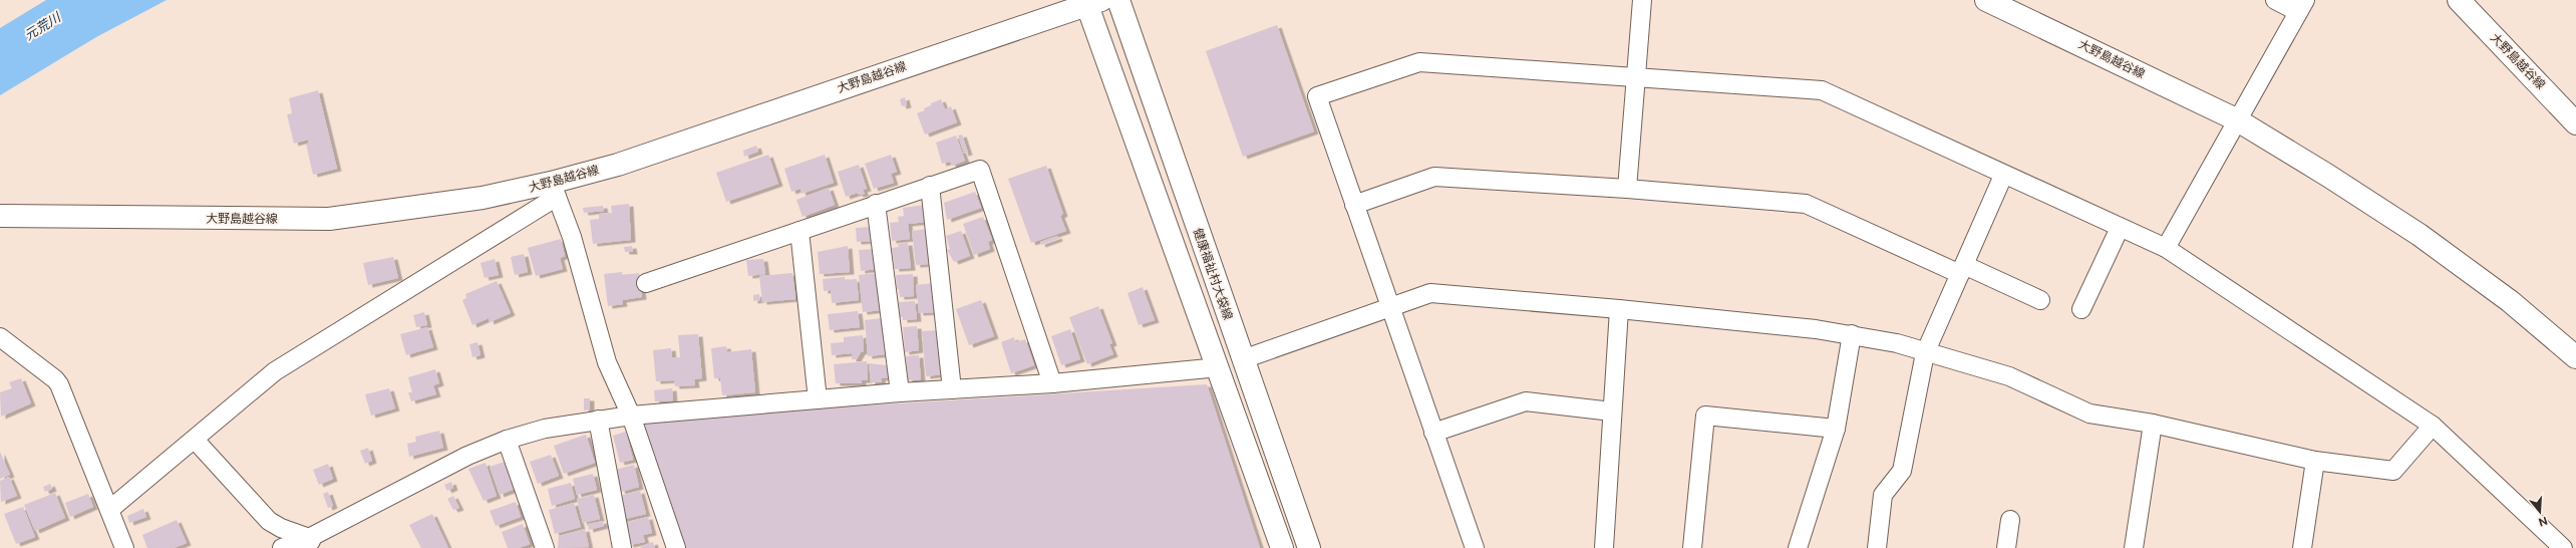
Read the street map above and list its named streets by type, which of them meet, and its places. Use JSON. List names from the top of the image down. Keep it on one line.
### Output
{"streets":{"street":["大野島越谷線","健康福祉村大袋線"]},"crossings":[["大野島越谷線","健康福祉村大袋線"]],"water":["元荒川"],"north":"bottom"}
